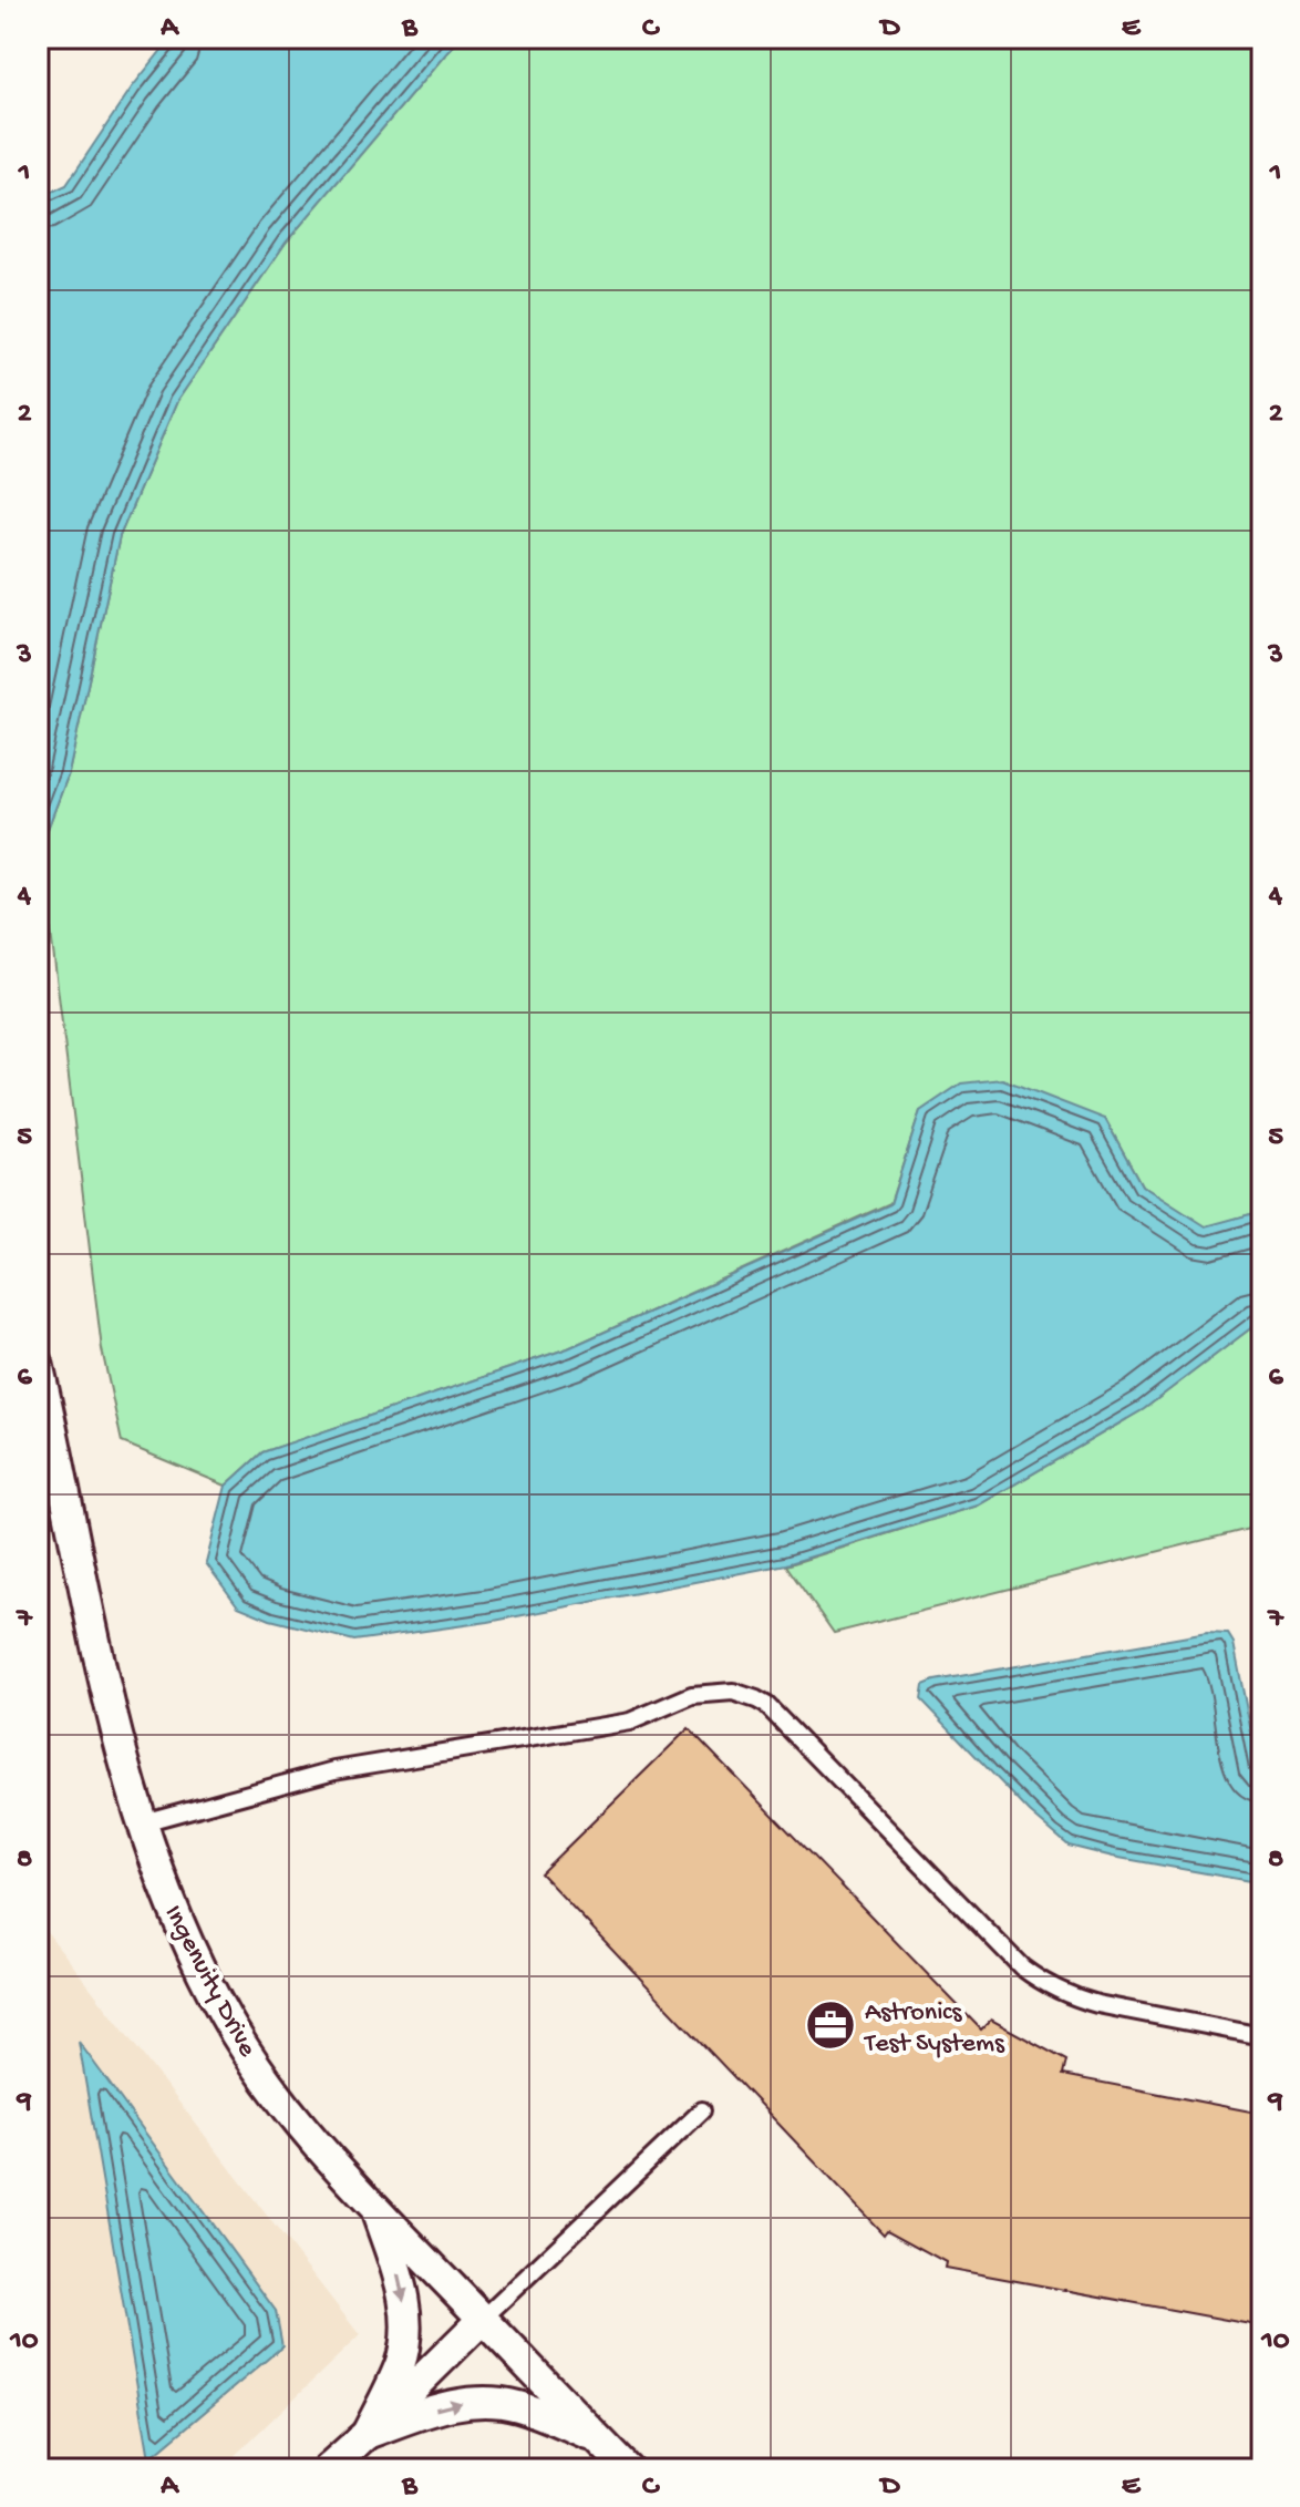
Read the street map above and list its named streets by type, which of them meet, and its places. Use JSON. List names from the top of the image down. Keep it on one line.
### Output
{"streets":{"street":["Ingenuity Drive"]},"places":{"office":["Astronics Test Systems"]},"grid":{"columns":["A","B","C","D","E"],"rows":["1","2","3","4","5","6","7","8","9","10"]}}
